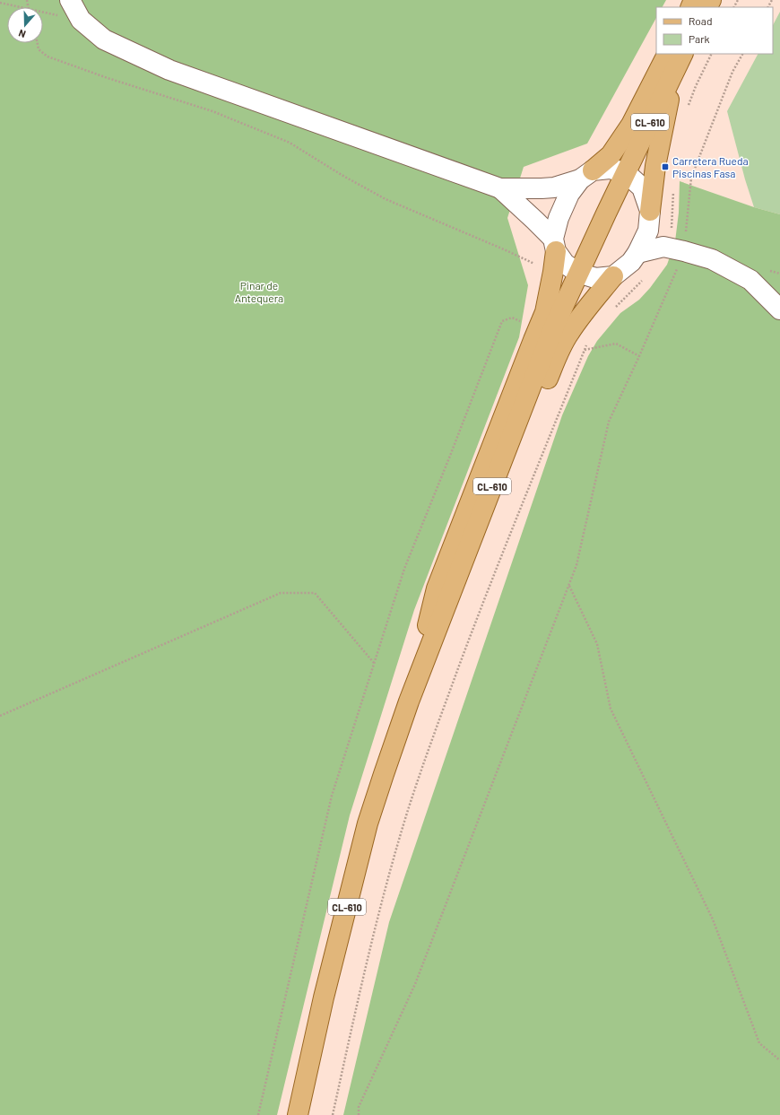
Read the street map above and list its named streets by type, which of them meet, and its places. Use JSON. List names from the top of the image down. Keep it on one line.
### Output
{"streets":{"main road":["CL-610"]},"parks":["Pinar de Antequera"],"places":{"transit":["Carretera Rueda Piscinas Fasa"]},"legend":["Road","Park"],"north":"bottom"}
